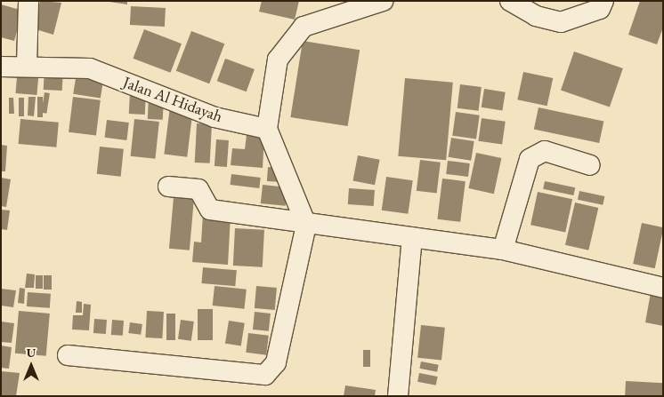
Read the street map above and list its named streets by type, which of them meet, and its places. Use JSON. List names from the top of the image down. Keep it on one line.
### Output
{"streets":{"street":["Jalan Al Hidayah"]},"north":"top"}
